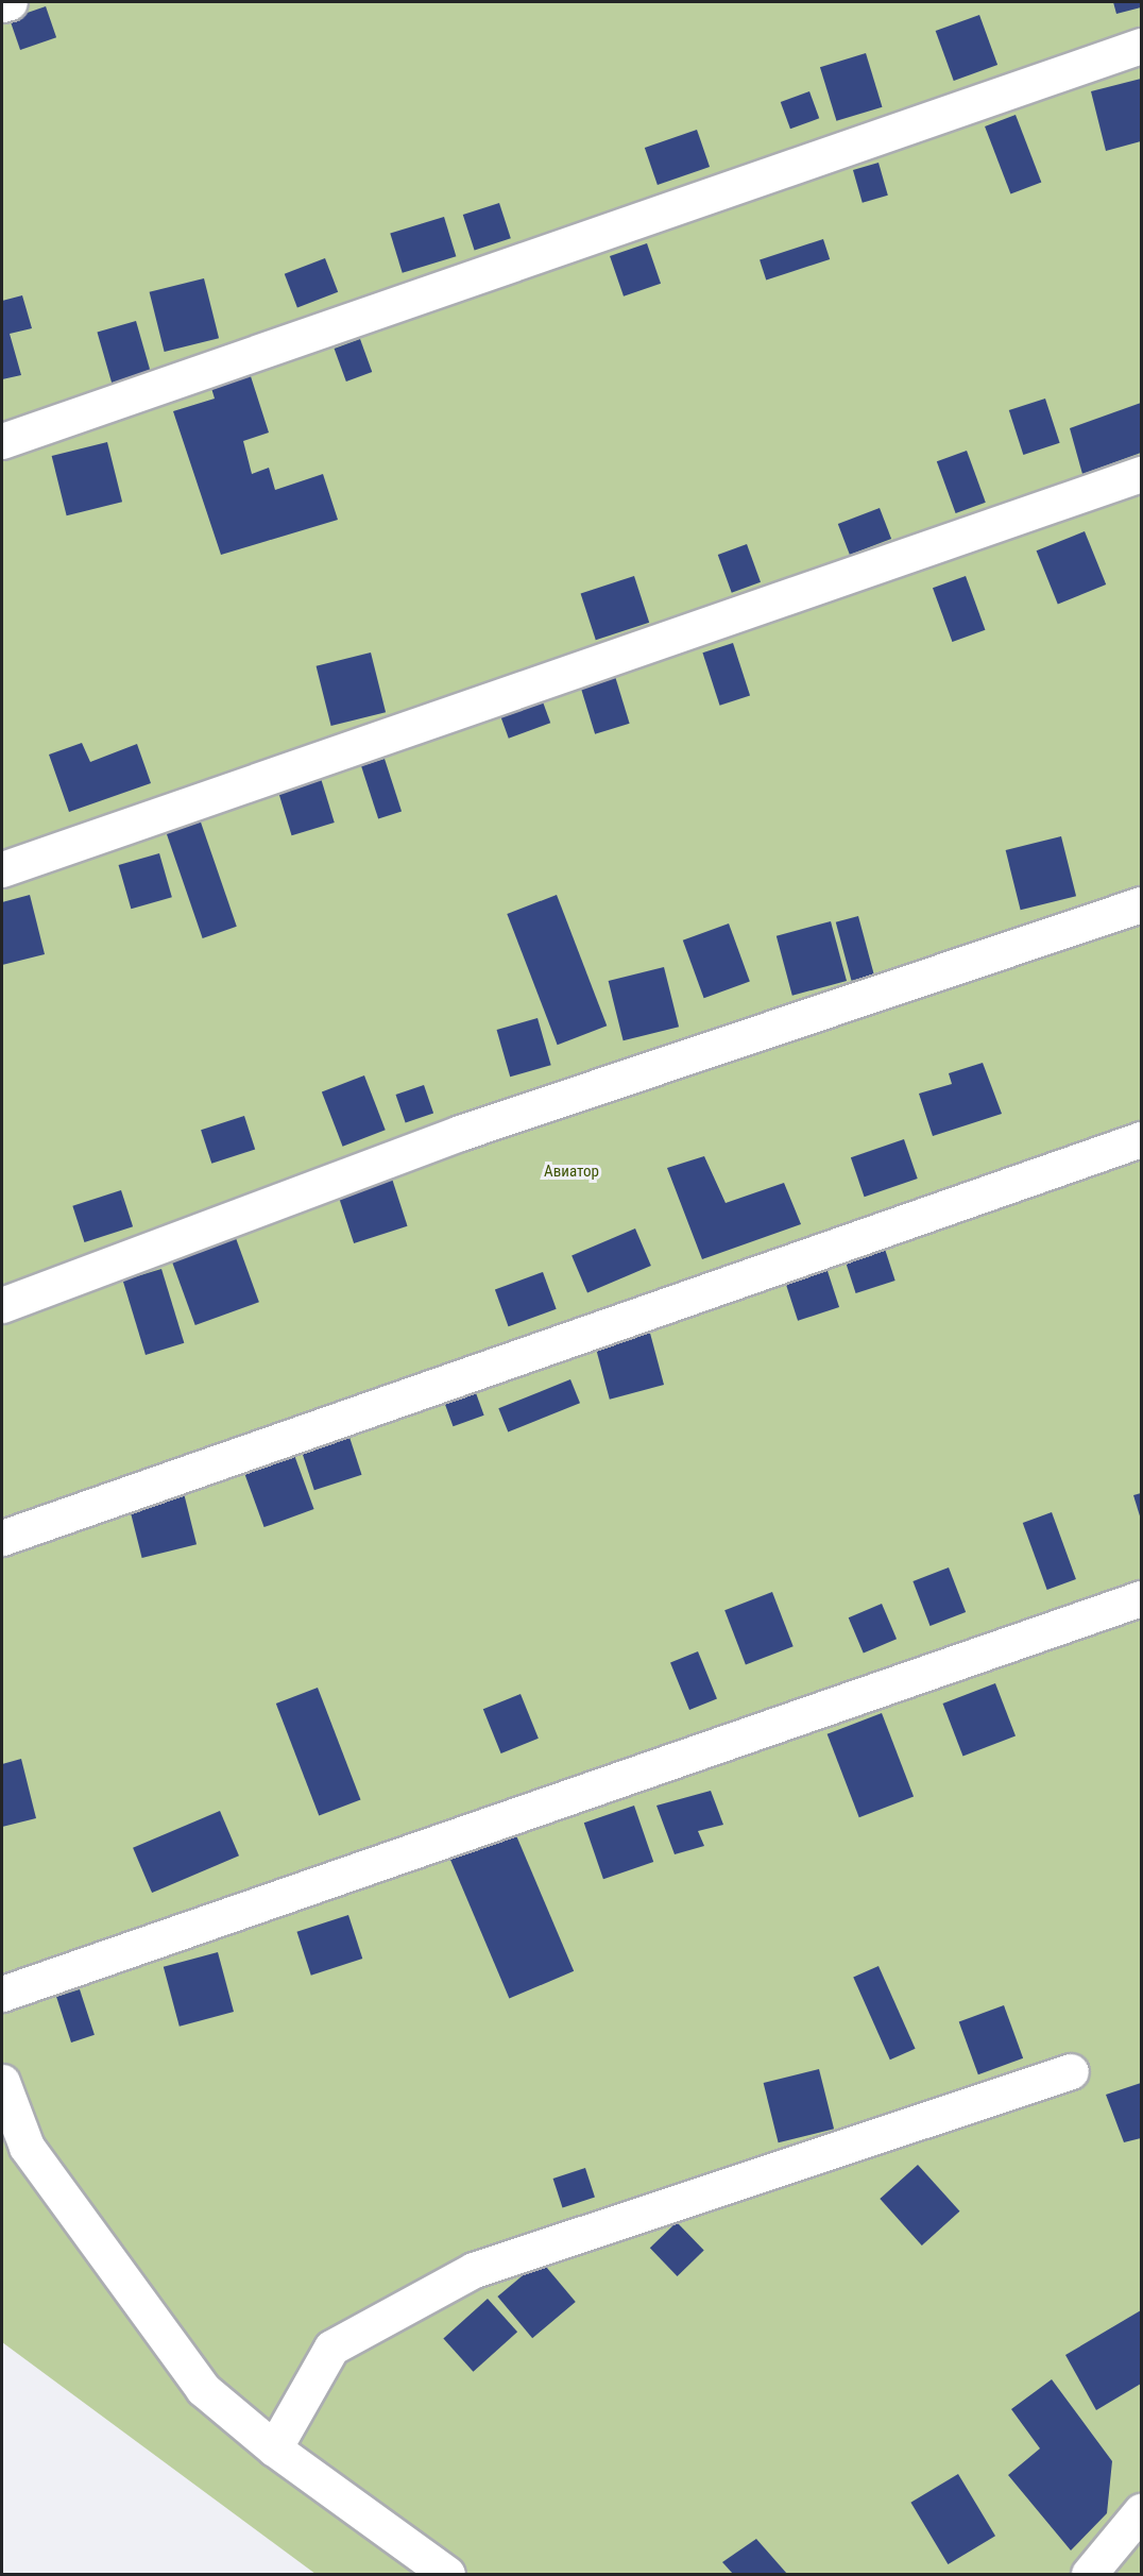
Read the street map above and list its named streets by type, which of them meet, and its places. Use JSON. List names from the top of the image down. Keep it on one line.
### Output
{"parks":["Авиатор"]}
